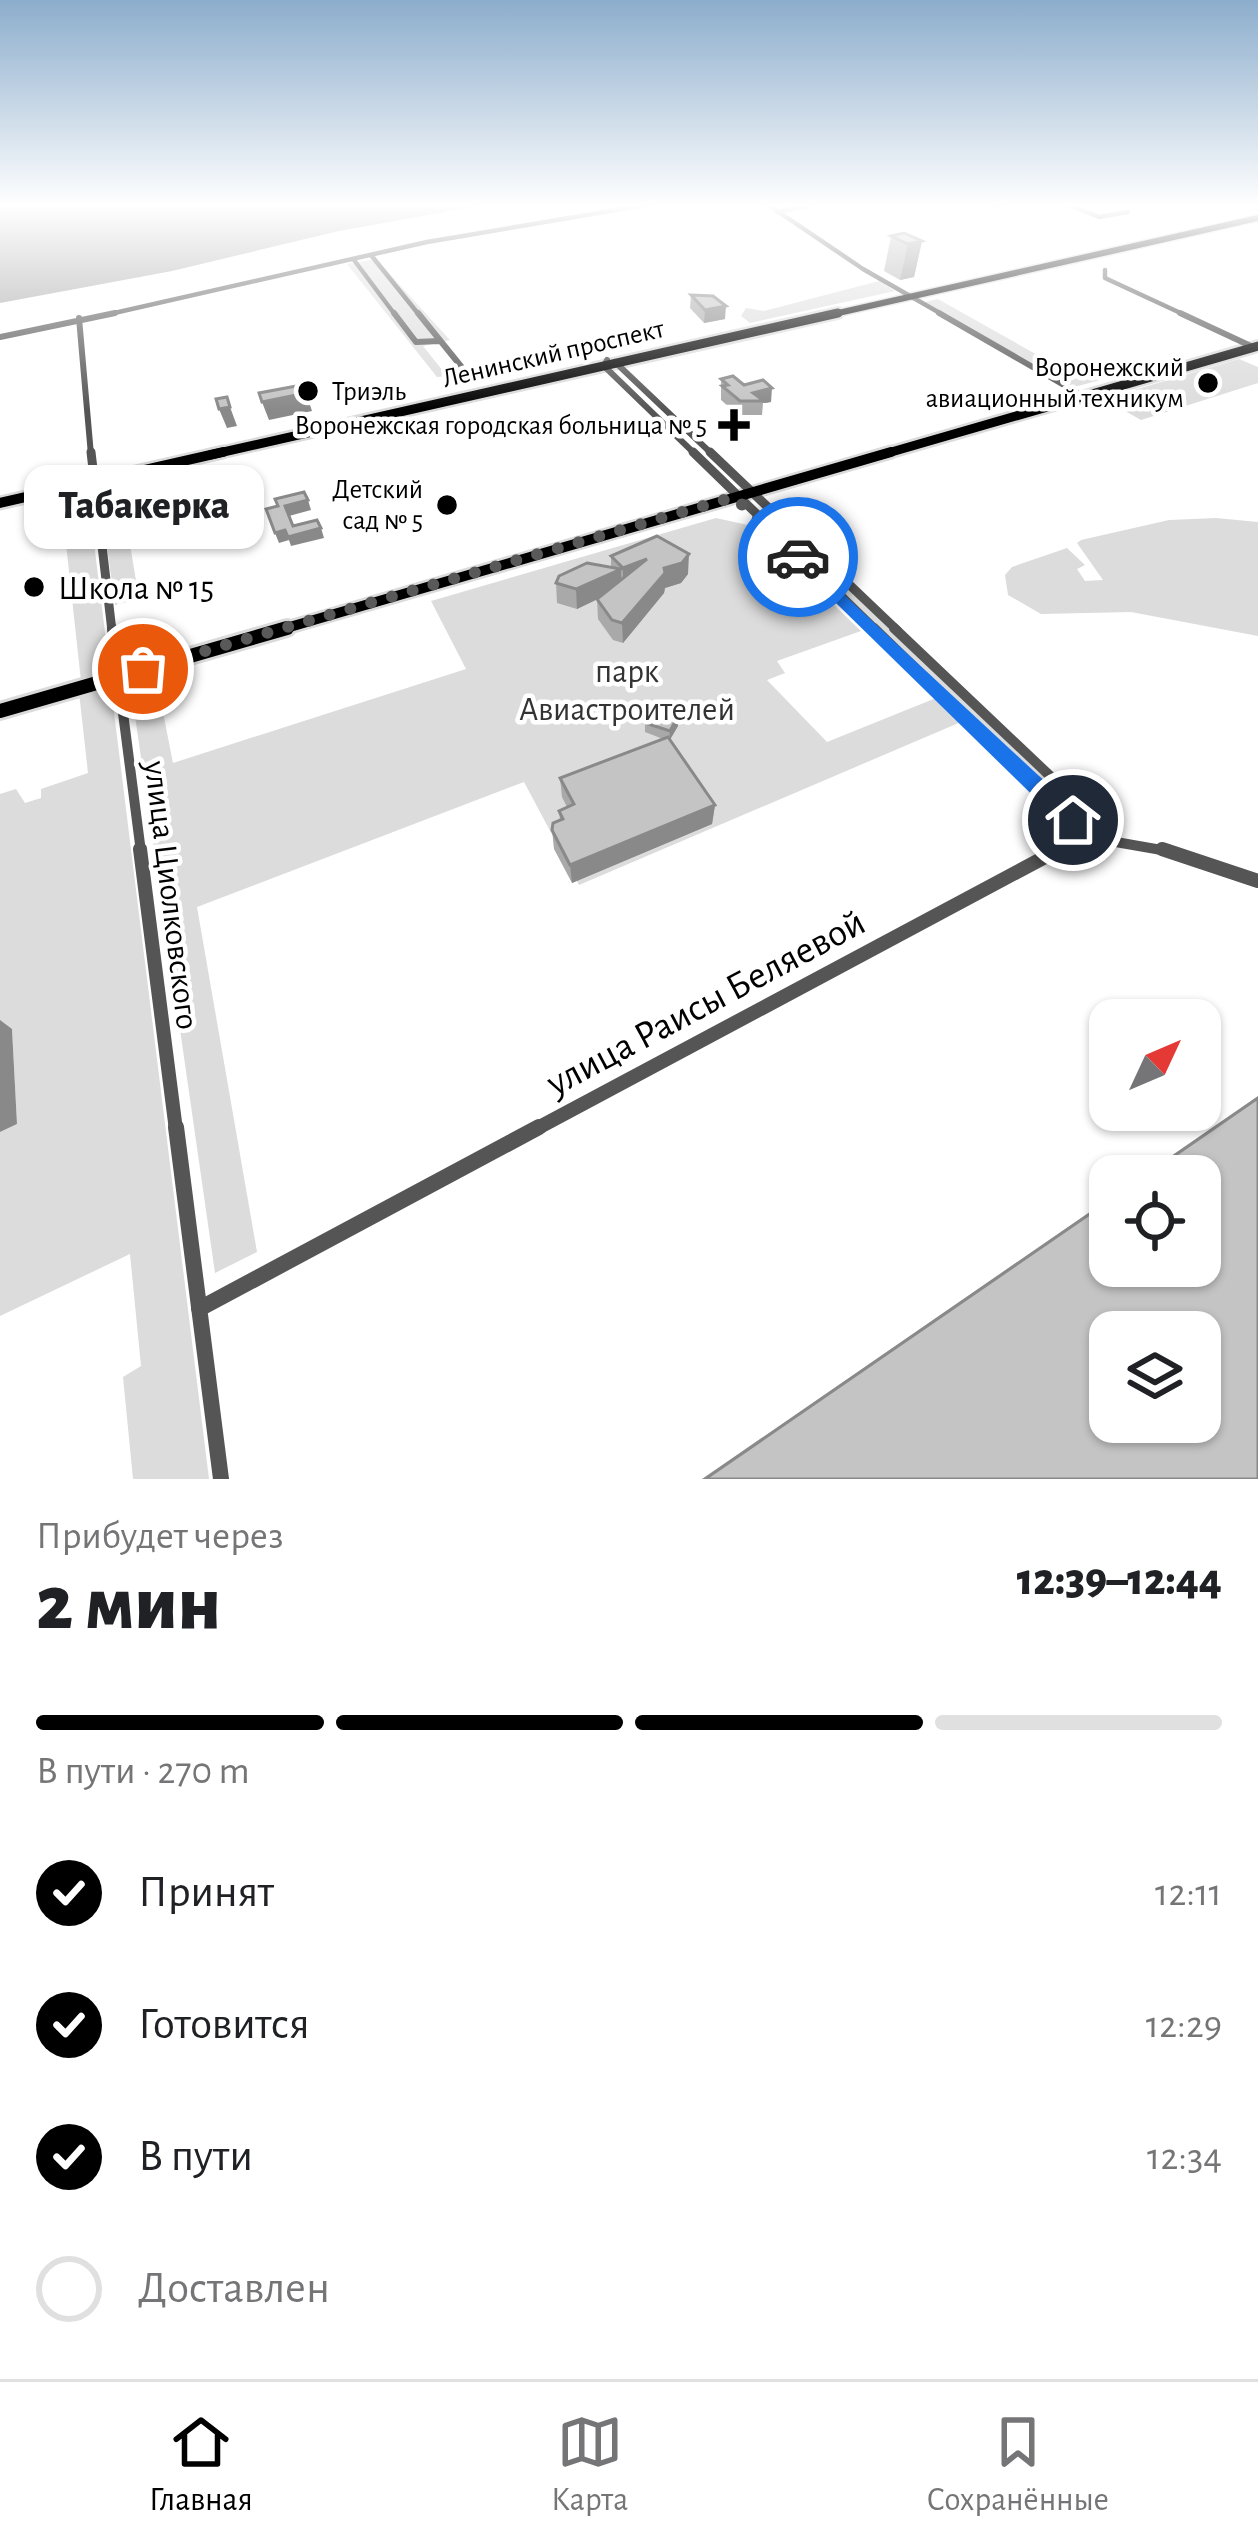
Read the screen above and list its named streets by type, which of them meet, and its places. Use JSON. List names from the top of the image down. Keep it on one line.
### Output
{"streets":{"main road":["Ленинский проспект"],"street":["улица Циолковского","улица Раисы Беляевой"]},"crossings":[["Ленинский проспект","улица Циолковского"],["улица Циолковского","улица Раисы Беляевой"]],"parks":["парк Авиастроителей"],"places":{"other":["Воронежский авиационный техникум","Триэль","Детский сад № 5","Школа № 15","Табакерка"],"health":["Воронежская городская больница № 5"]},"north":"top right","page":{"bubble":"Табакерка","heading":["2 мин","Прибудет через","12:39–12:44"],"bar":"В пути · 270 m","list":[["Принят","12:11"],["Готовится","12:29"],["В пути","12:34"],"Доставлен"],"tabs":["Главная","Карта","Сохранённые"]}}
